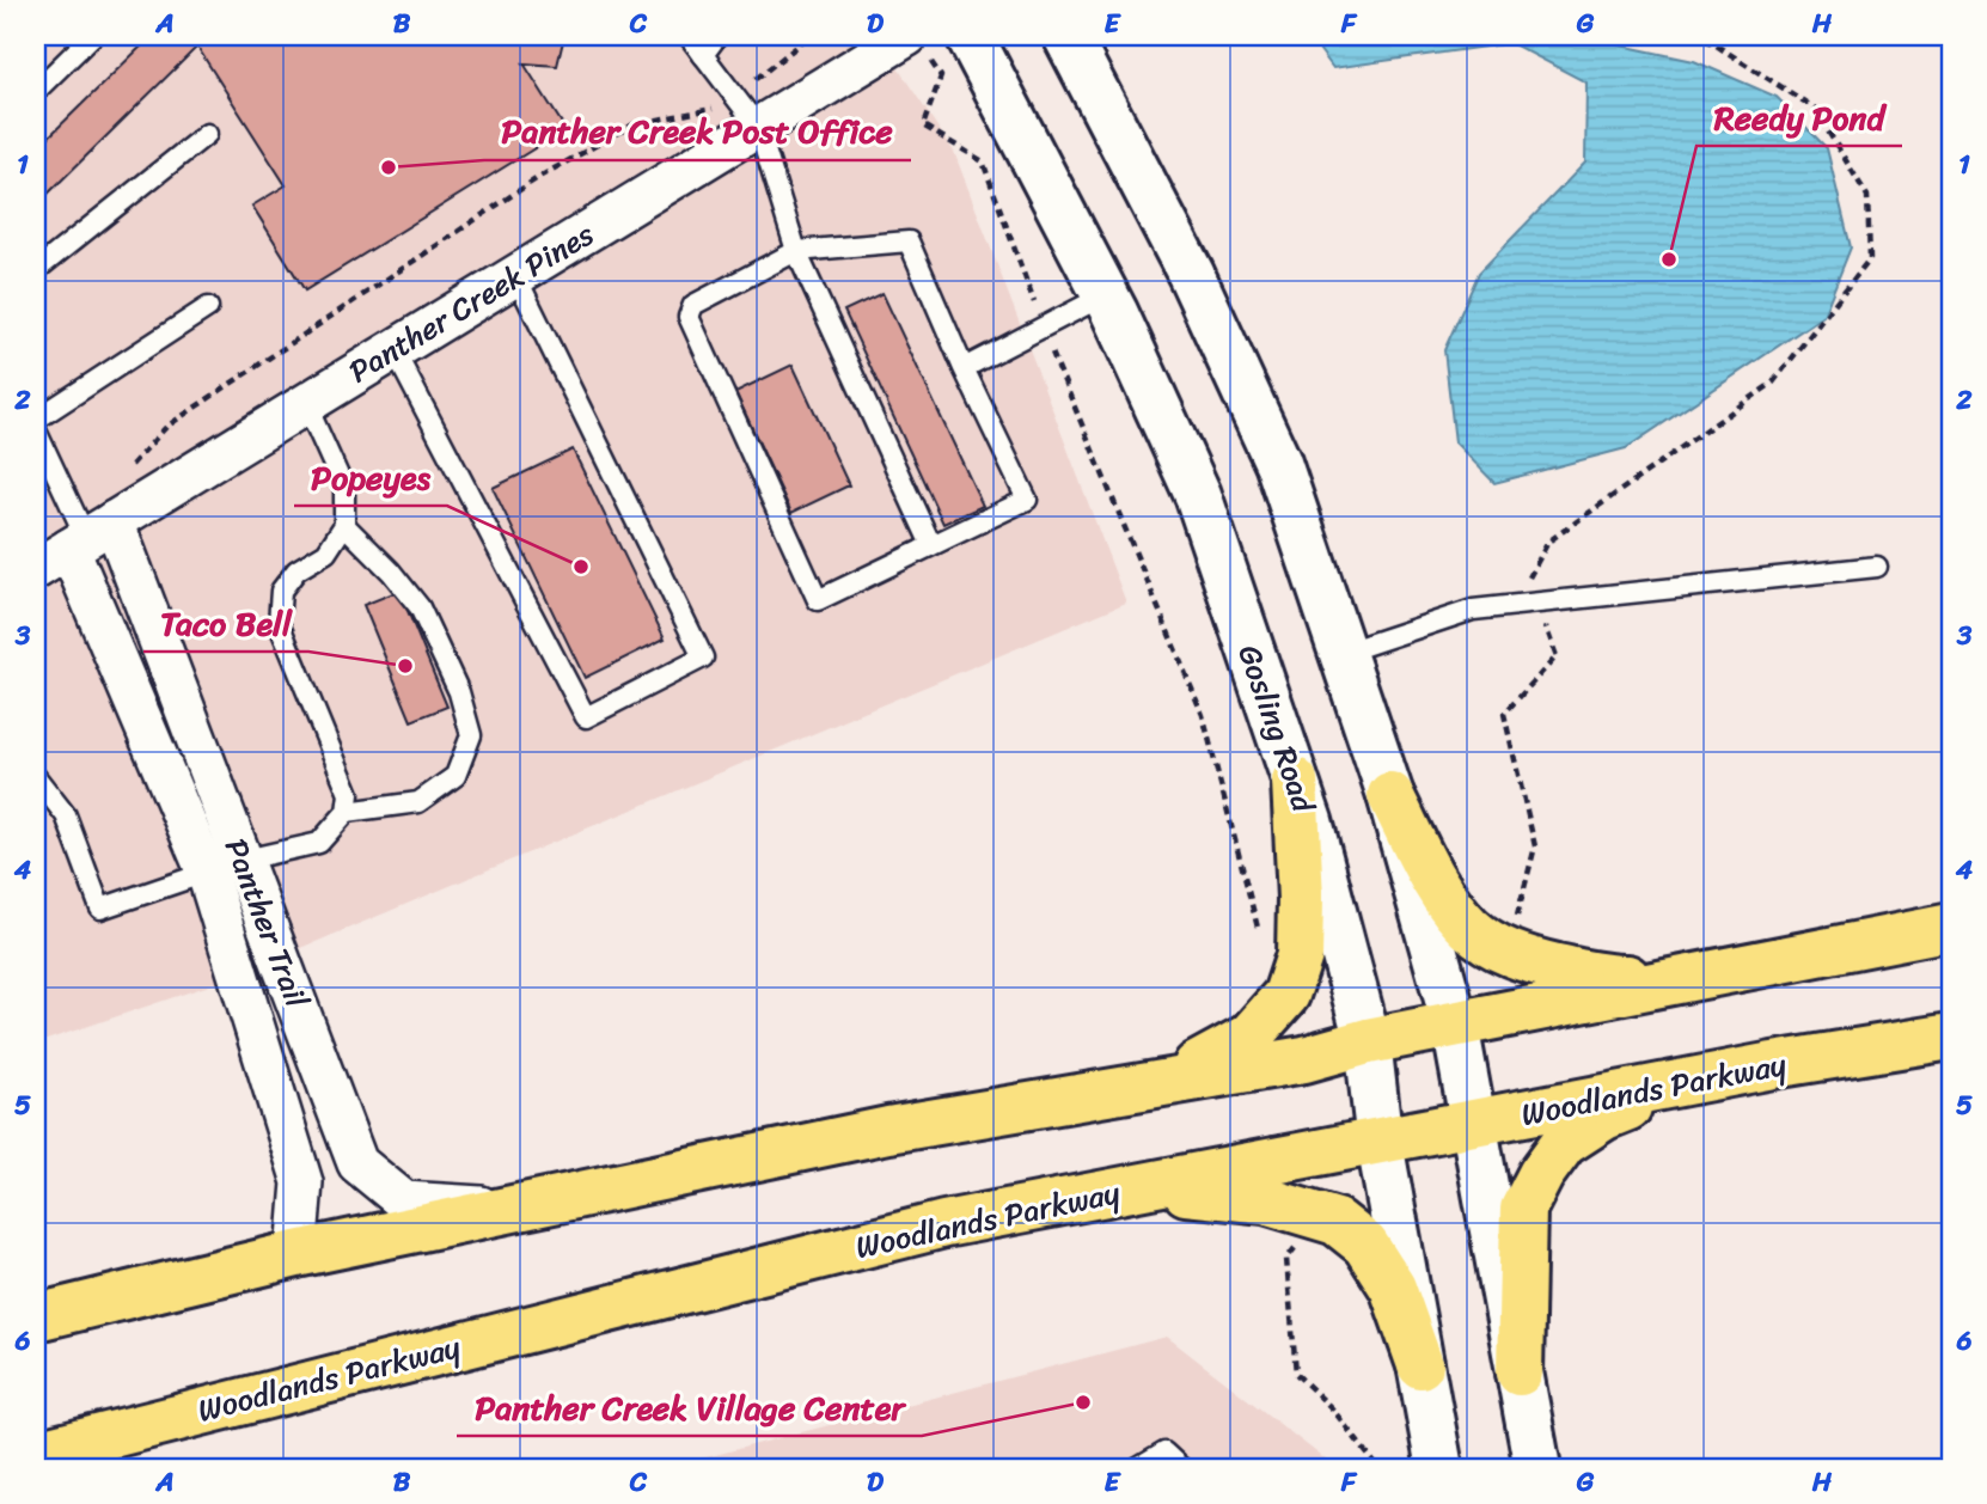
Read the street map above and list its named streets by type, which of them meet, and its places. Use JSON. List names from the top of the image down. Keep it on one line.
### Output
{"streets":{"main road":["Gosling Road","Woodlands Parkway"],"street":["Panther Creek Pines","Panther Trail"]},"crossings":[["Panther Creek Pines","Panther Trail"],["Gosling Road","Woodlands Parkway"]],"places":["Panther Creek Post Office","Reedy Pond","Popeyes","Taco Bell","Panther Creek Village Center"],"grid":{"columns":["A","B","C","D","E","F","G","H"],"rows":["1","2","3","4","5","6"]}}
